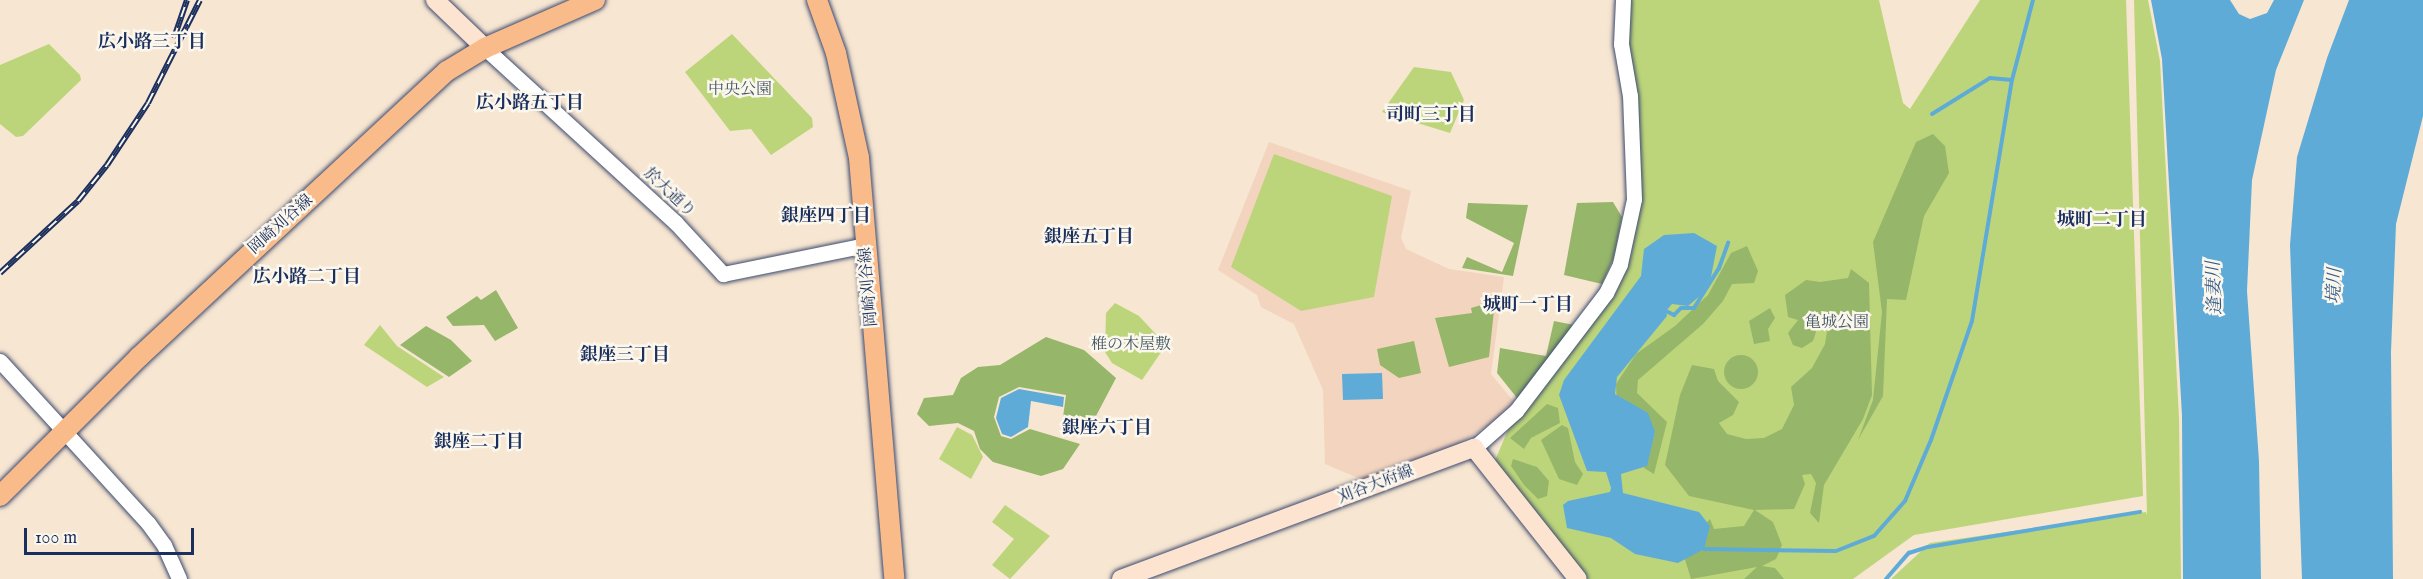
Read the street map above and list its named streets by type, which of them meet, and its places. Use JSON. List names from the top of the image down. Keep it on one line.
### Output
{"streets":{"main road":["岡崎刈谷線","刈谷大府線"],"street":["於大通り"]},"crossings":[["於大通り","岡崎刈谷線"]],"districts":["広小路三丁目","広小路五丁目","司町三丁目","銀座四丁目","城町二丁目","銀座五丁目","広小路二丁目","城町一丁目","銀座三丁目","銀座六丁目","銀座二丁目"],"water":["境川","逢妻川"],"parks":["中央公園","亀城公園","椎の木屋敷"],"scale_bar":"100 m"}
